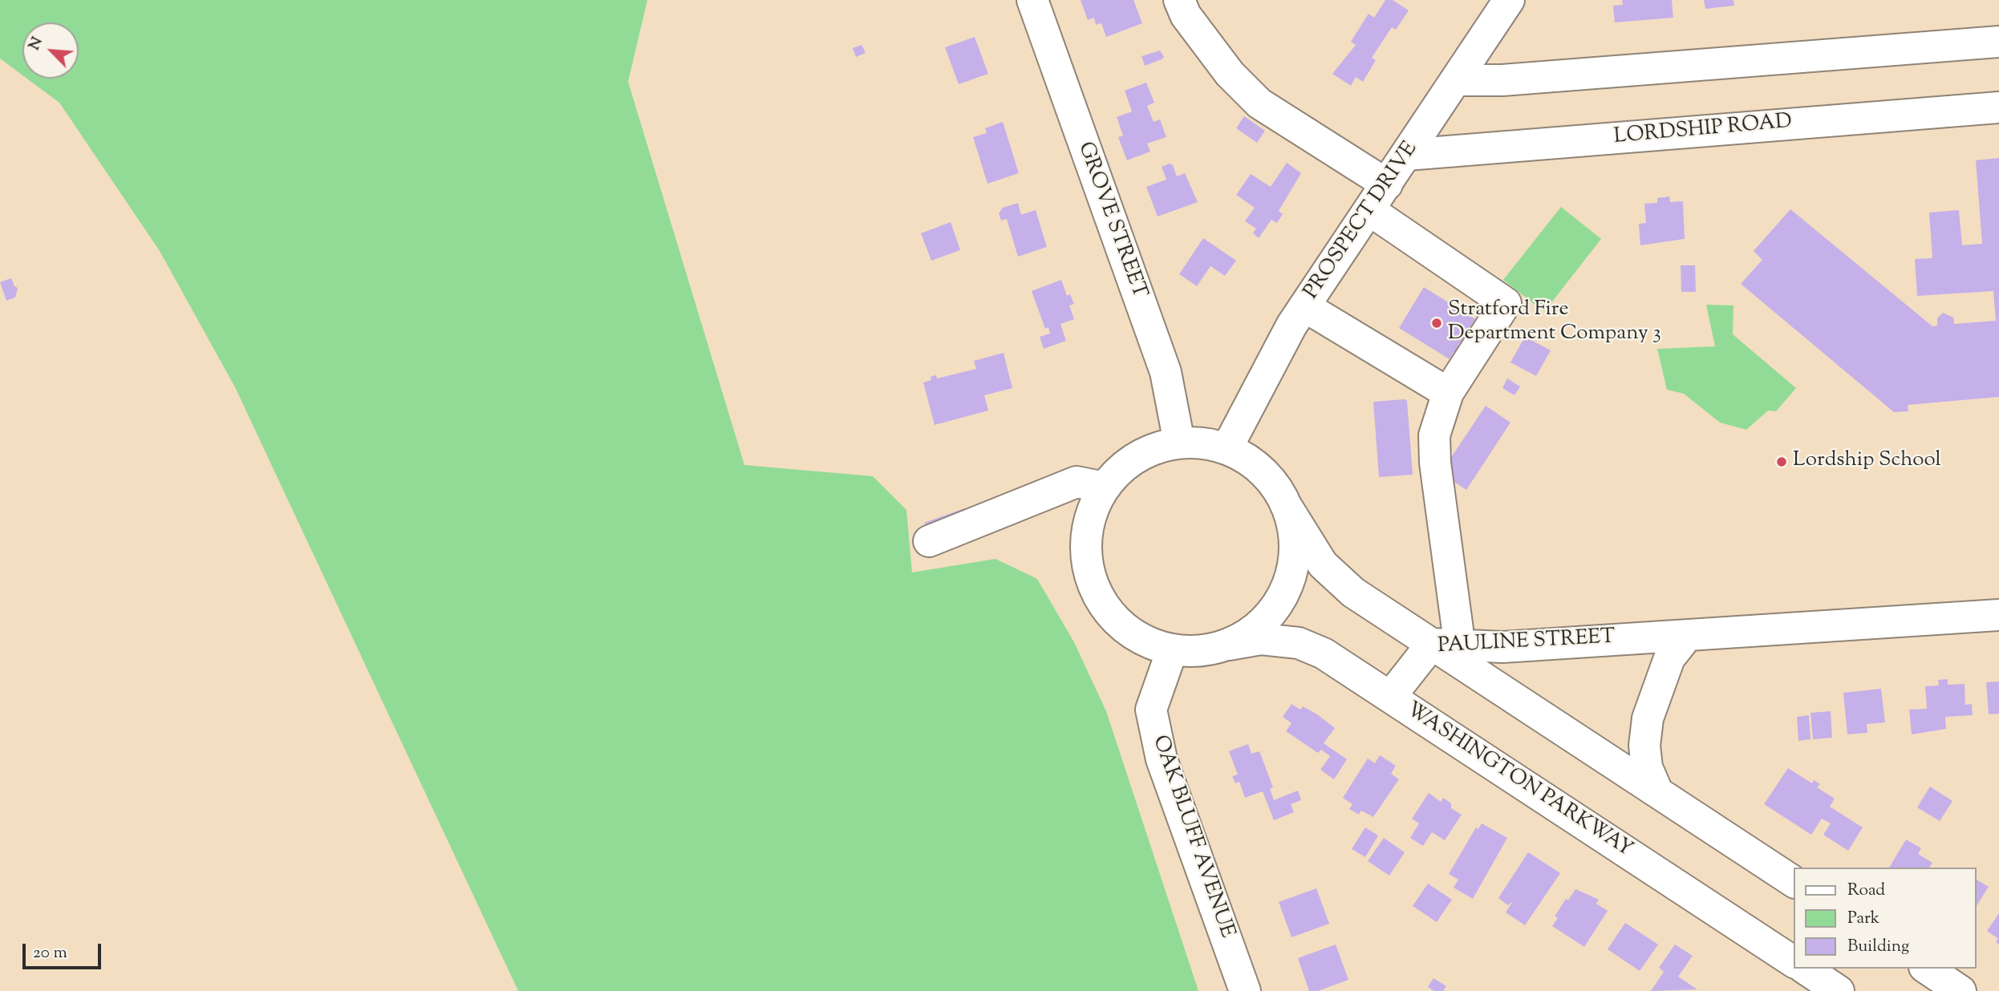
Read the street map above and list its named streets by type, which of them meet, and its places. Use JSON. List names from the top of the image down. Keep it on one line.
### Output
{"streets":{"street":["LORDSHIP ROAD","GROVE STREET","PROSPECT DRIVE","PAULINE STREET","WASHINGTON PARKWAY","OAK BLUFF AVENUE"]},"crossings":[["LORDSHIP ROAD","PROSPECT DRIVE"],["GROVE STREET","WASHINGTON PARKWAY"],["PROSPECT DRIVE","WASHINGTON PARKWAY"],["PAULINE STREET","WASHINGTON PARKWAY"],["WASHINGTON PARKWAY","OAK BLUFF AVENUE"]],"places":["Stratford Fire Department Company 3","Lordship School"],"legend":["Road","Park","Building"],"scale_bar":"20 m","north":"top left"}
